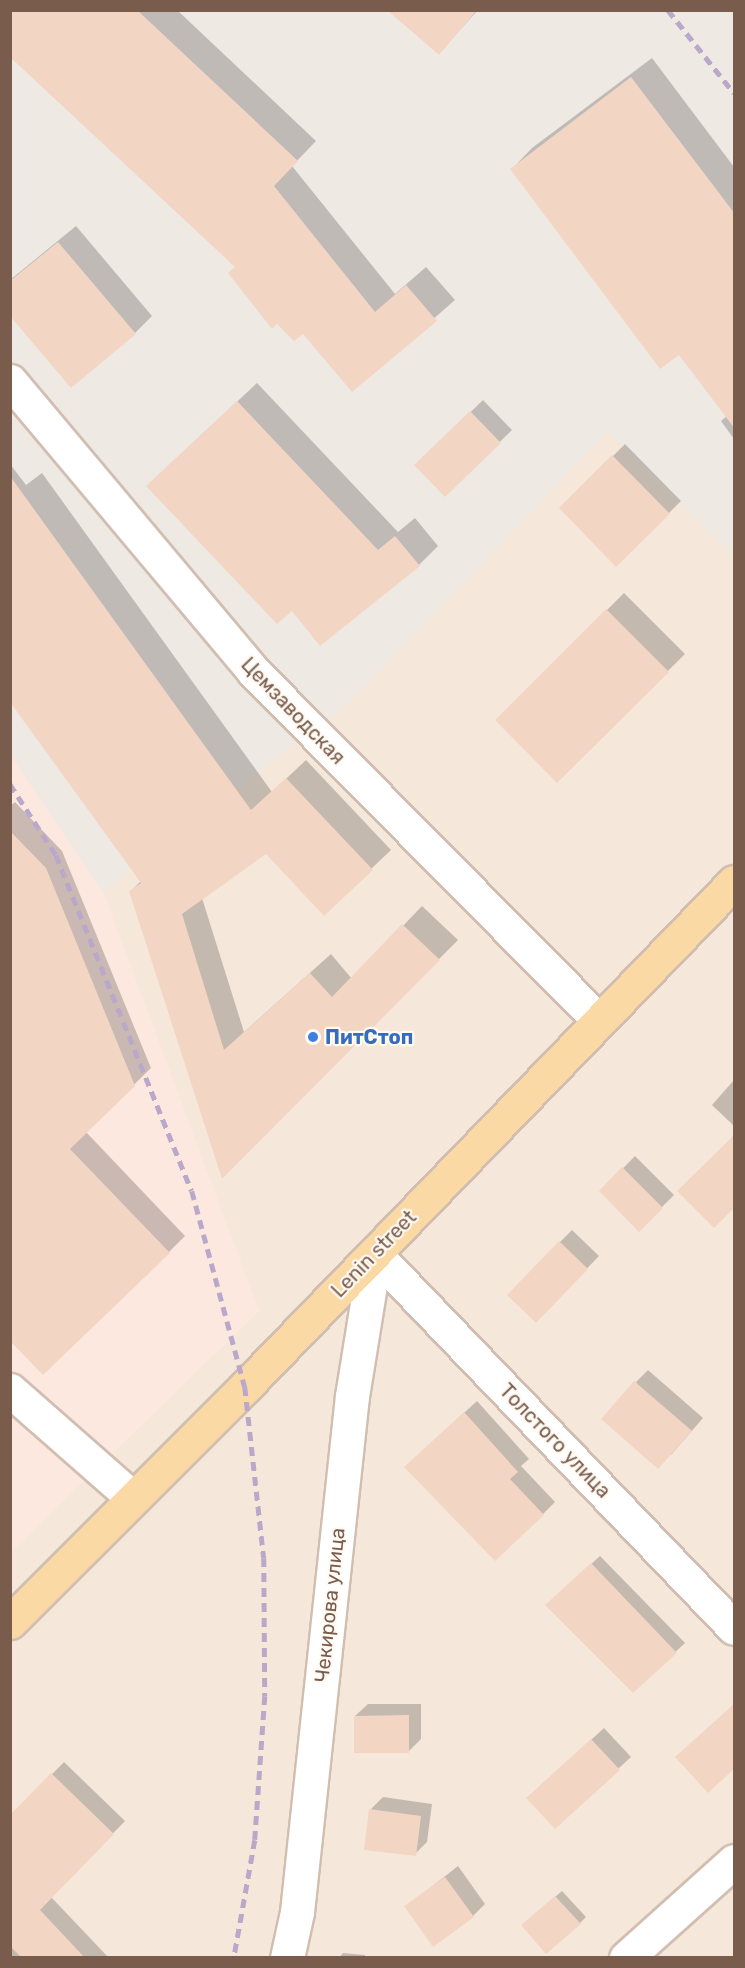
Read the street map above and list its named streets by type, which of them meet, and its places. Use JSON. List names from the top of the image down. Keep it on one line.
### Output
{"streets":{"main road":["Lenin street"],"street":["Цемзаводская","Толстого улица","Чекирова улица"]},"crossings":[["Цемзаводская","Lenin street"],["Lenin street","Толстого улица"],["Lenin street","Чекирова улица"],["Толстого улица","Чекирова улица"]],"places":["ПитСтоп"]}
